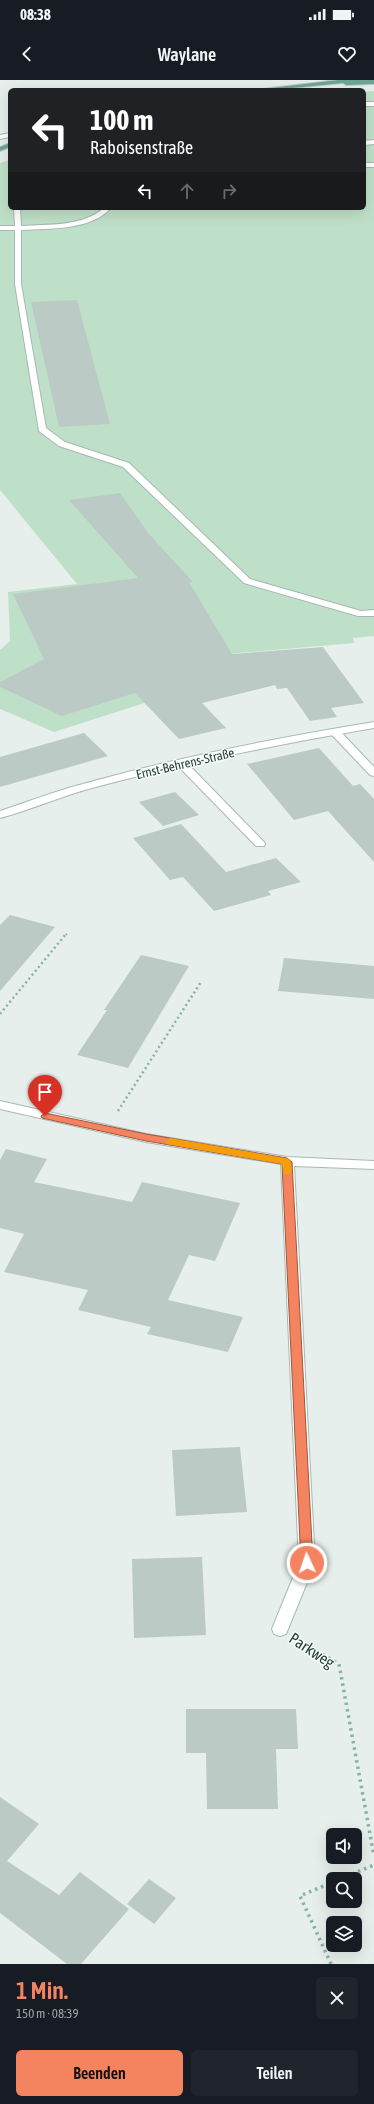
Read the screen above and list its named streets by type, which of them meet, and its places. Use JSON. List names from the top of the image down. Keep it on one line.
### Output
{"streets":{"street":["Ernst-Behrens-Straße","Parkweg"]},"page":{"status":"08:38","header":"Waylane","turn":["100 m","Raboisenstraße"],"heading":["1 Min.","150 m · 08:39"],"buttons":["Beenden","Teilen"]}}
